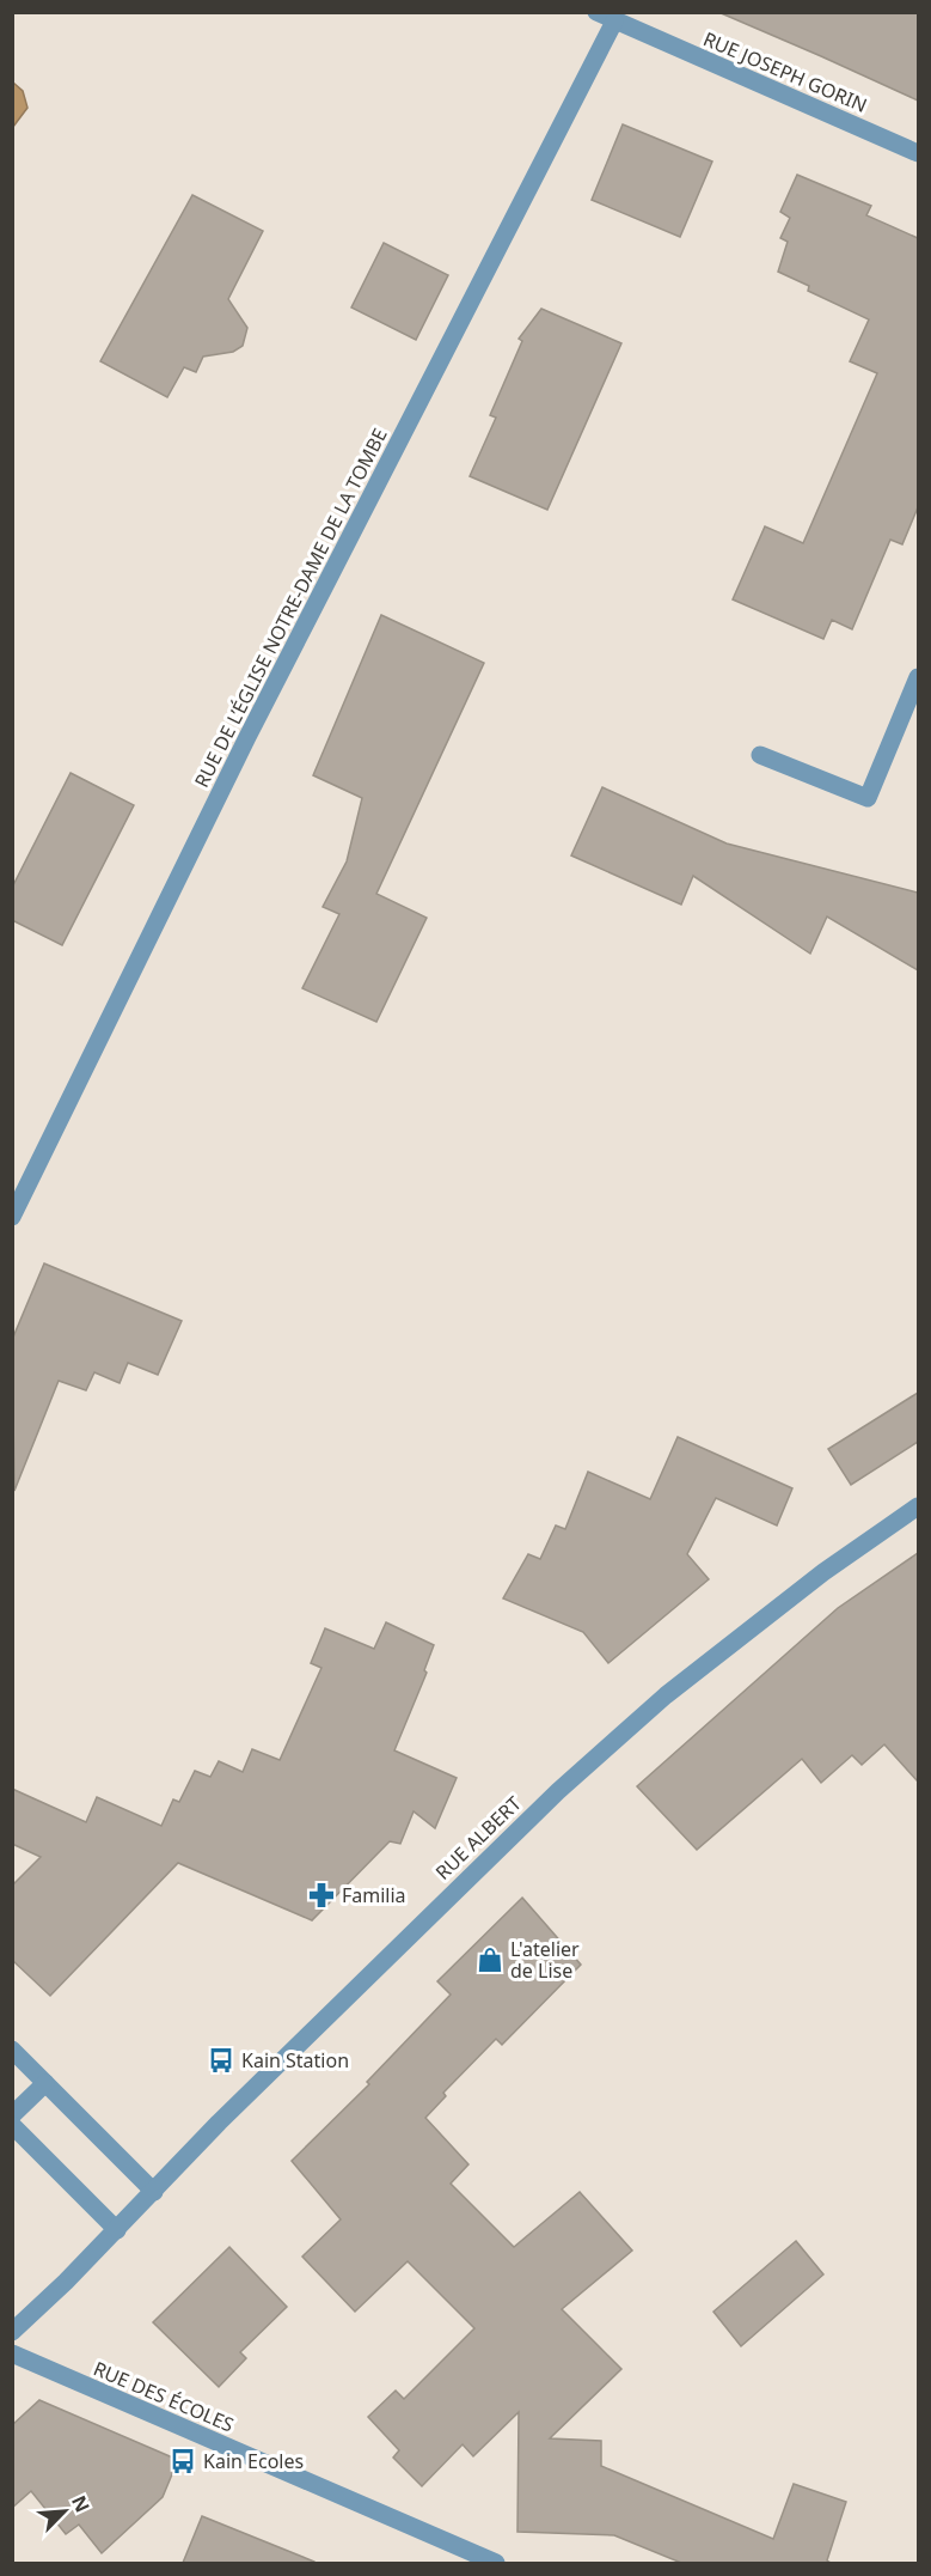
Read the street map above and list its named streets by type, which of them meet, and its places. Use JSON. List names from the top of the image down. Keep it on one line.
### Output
{"streets":{"street":["RUE JOSEPH GORIN","RUE DE L’ÉGLISE NOTRE-DAME DE LA TOMBE","RUE ALBERT","RUE DES ÉCOLES"]},"crossings":[["RUE JOSEPH GORIN","RUE DE L’ÉGLISE NOTRE-DAME DE LA TOMBE"]],"places":{"pharmacy":["Familia"],"shop":["L'atelier de Lise"],"bus stop":["Kain Station","Kain Ecoles"]},"north":"top right"}
